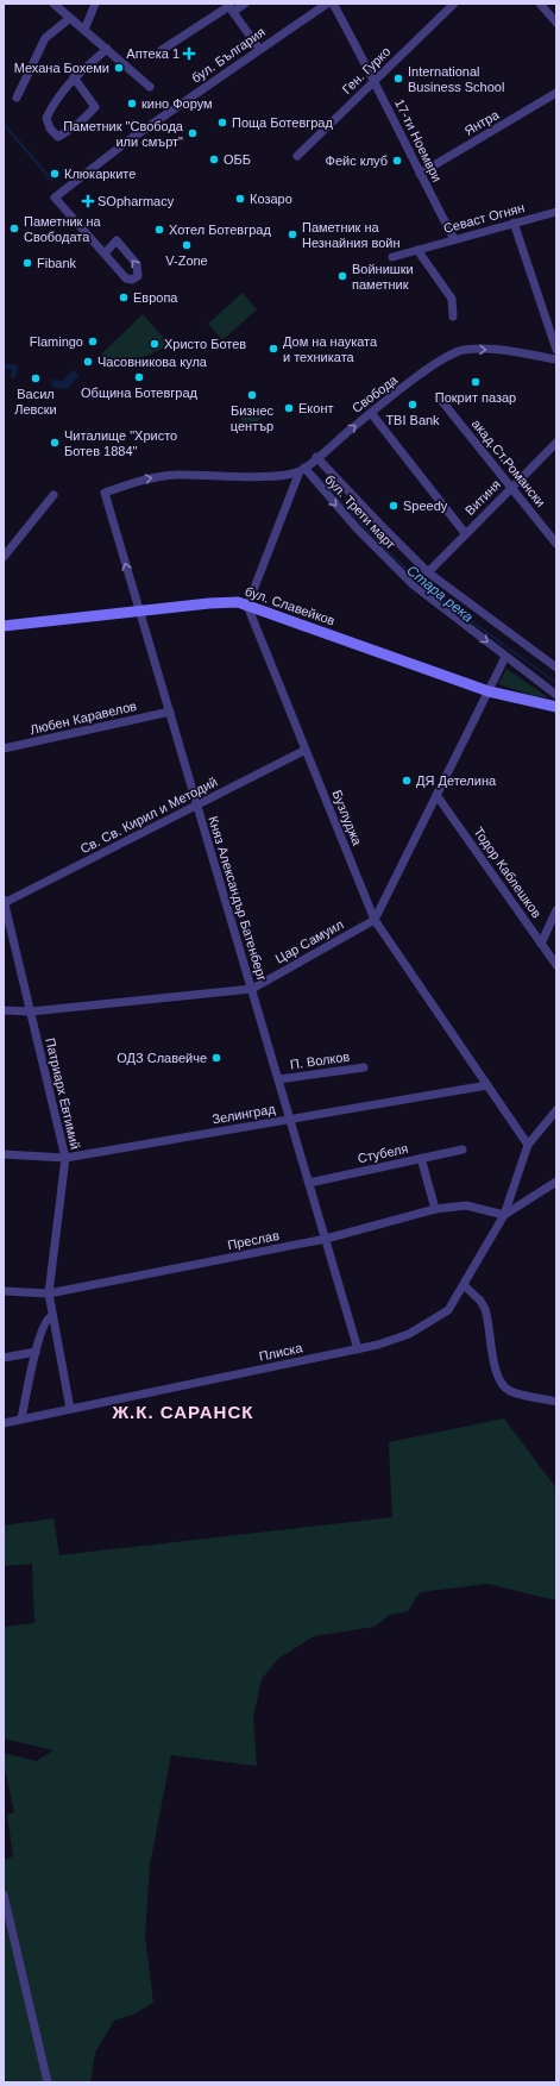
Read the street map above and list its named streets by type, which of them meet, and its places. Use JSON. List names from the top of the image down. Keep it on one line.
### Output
{"streets":{"street":["бул. България","Ген. Гурко","Янтра","17-ти Ноември","Севаст Огнян","Свобода","акад.Ст.Романски","Витиня","бул. Трети март","бул. Славейков","Любен Каравелов","Св. Св. Кирил и Методий","Бузлуджа","Тодор Каблешков","Княз Александър Батенберг","Цар Самуил","П. Волков","Патриарх Евтимий","Зелинград","Стубеля","Преслав","Плиска"]},"crossings":[["Ген. Гурко","17-ти Ноември"],["Янтра","17-ти Ноември"],["17-ти Ноември","Севаст Огнян"],["Свобода","бул. Трети март"],["Свобода","Княз Александър Батенберг"],["акад.Ст.Романски","Витиня"],["Витиня","бул. Трети март"],["бул. Трети март","Княз Александър Батенберг"],["бул. Славейков","Бузлуджа"],["бул. Славейков","Княз Александър Батенберг"],["Любен Каравелов","Княз Александър Батенберг"],["Св. Св. Кирил и Методий","Бузлуджа"],["Св. Св. Кирил и Методий","Княз Александър Батенберг"],["Св. Св. Кирил и Методий","Патриарх Евтимий"],["Бузлуджа","Цар Самуил"],["Бузлуджа","Зелинград"],["Бузлуджа","Плиска"],["Княз Александър Батенберг","Цар Самуил"],["Княз Александър Батенберг","П. Волков"],["Княз Александър Батенберг","Зелинград"],["Княз Александър Батенберг","Стубеля"],["Княз Александър Батенберг","Преслав"],["Княз Александър Батенберг","Плиска"],["Цар Самуил","Патриарх Евтимий"],["Патриарх Евтимий","Зелинград"],["Патриарх Евтимий","Преслав"],["Патриарх Евтимий","Плиска"],["Преслав","Плиска"]],"one_way":["Свобода"],"districts":["Ж.К. САРАНСК"],"water":["Стара река"],"places":{"health":["Аптека 1","SOpharmacy"],"other":["Механа Бохеми","International Business School","кино Форум","Поща Ботевград","Паметник \"Свобода или смърт\"","ОББ","Фейс клуб","Клюкарките","Козаро","Паметник на Свободата","Хотел Ботевград","Паметник на Незнайния войн","V-Zone","Fibank","Войнишки паметник","Европа","Flamingo","Христо Ботев","Дом на науката и техниката","Часовникова кула","Община Ботевград","Васил Левски","Покрит пазар","Бизнес център","TBI Bank","Еконт","Читалище \"Христо Ботев 1884\"","Speedy","ДЯ Детелина","ОДЗ Славейче"]}}
